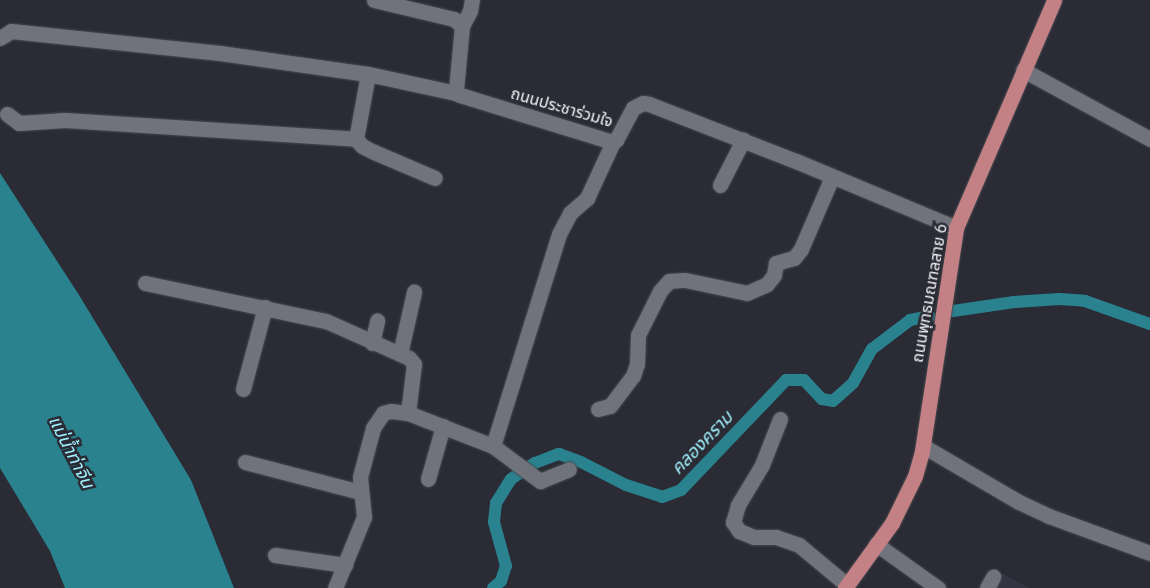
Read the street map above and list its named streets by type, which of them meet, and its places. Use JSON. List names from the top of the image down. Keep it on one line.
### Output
{"streets":{"main road":["ถนนพุทธมณฑลสาย 6"],"street":["ถนนประชาร่วมใจ"]},"crossings":[["ถนนประชาร่วมใจ","ถนนพุทธมณฑลสาย 6"]],"water":["คลองคราม","แม่น้ำท่าจีน"]}
